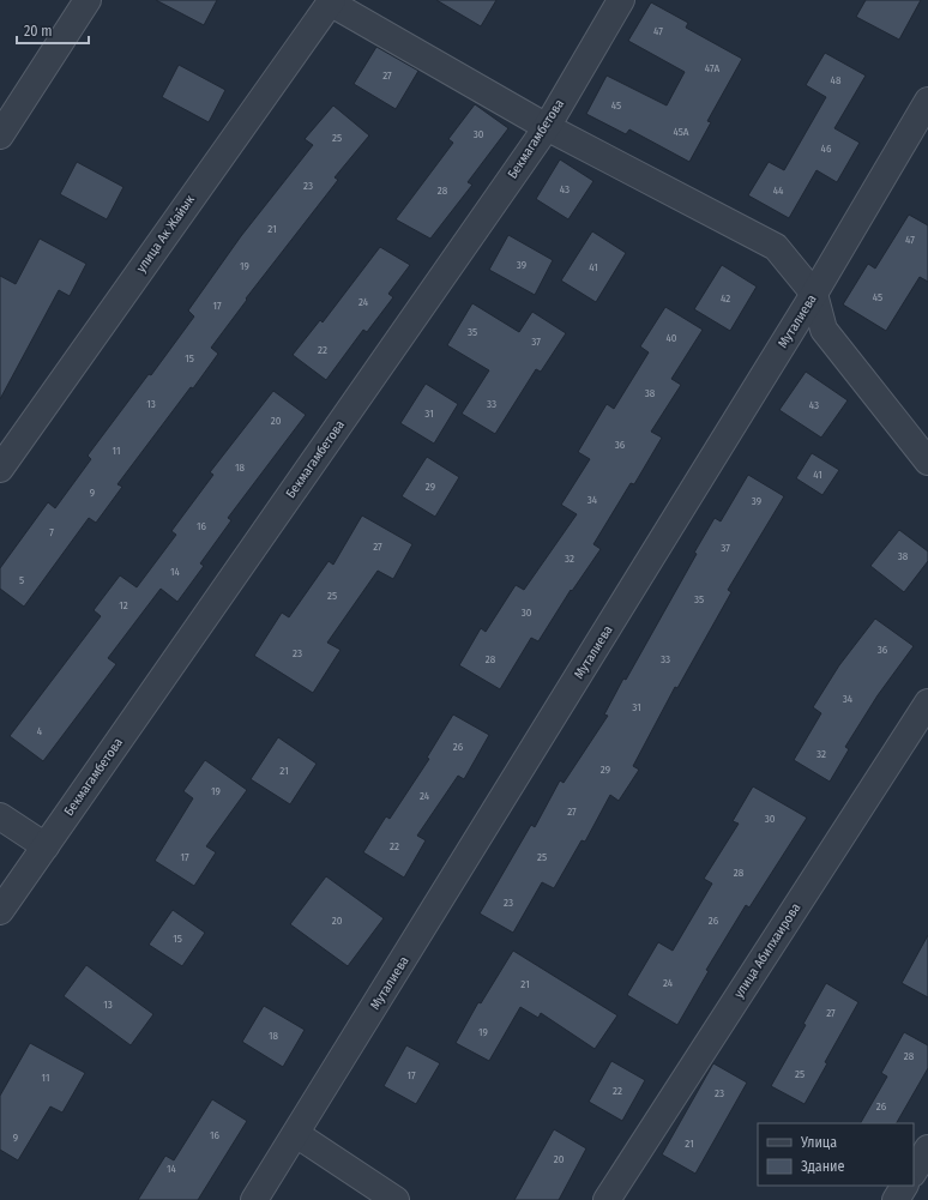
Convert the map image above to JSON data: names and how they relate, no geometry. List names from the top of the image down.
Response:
{
  "streets": {
    "street": [
      "Бекмагамбетова",
      "улица Ак Жайык",
      "Муталиева",
      "улица Абилхаирова"
    ]
  },
  "house_numbers": [
    "47",
    "47А",
    "27",
    "48",
    "45",
    "45А",
    "30",
    "25",
    "46",
    "23",
    "43",
    "28",
    "44",
    "21",
    "47",
    "39",
    "19",
    "41",
    "45",
    "42",
    "24",
    "17",
    "35",
    "40",
    "37",
    "22",
    "15",
    "38",
    "13",
    "33",
    "43",
    "31",
    "20",
    "36",
    "11",
    "18",
    "41",
    "29",
    "9",
    "34",
    "39",
    "16",
    "7",
    "27",
    "37",
    "38",
    "32",
    "14",
    "5",
    "25",
    "35",
    "12",
    "30",
    "36",
    "23",
    "28",
    "33",
    "34",
    "31",
    "4",
    "26",
    "32",
    "29",
    "21",
    "19",
    "24",
    "27",
    "30",
    "22",
    "17",
    "25",
    "28",
    "23",
    "20",
    "26",
    "15",
    "24",
    "21",
    "13",
    "27",
    "19",
    "18",
    "28",
    "25",
    "17",
    "11",
    "22",
    "23",
    "26",
    "16",
    "9",
    "21",
    "20",
    "14"
  ],
  "legend": ["Улица", "Здание"],
  "scale_bar": "20 m"
}
